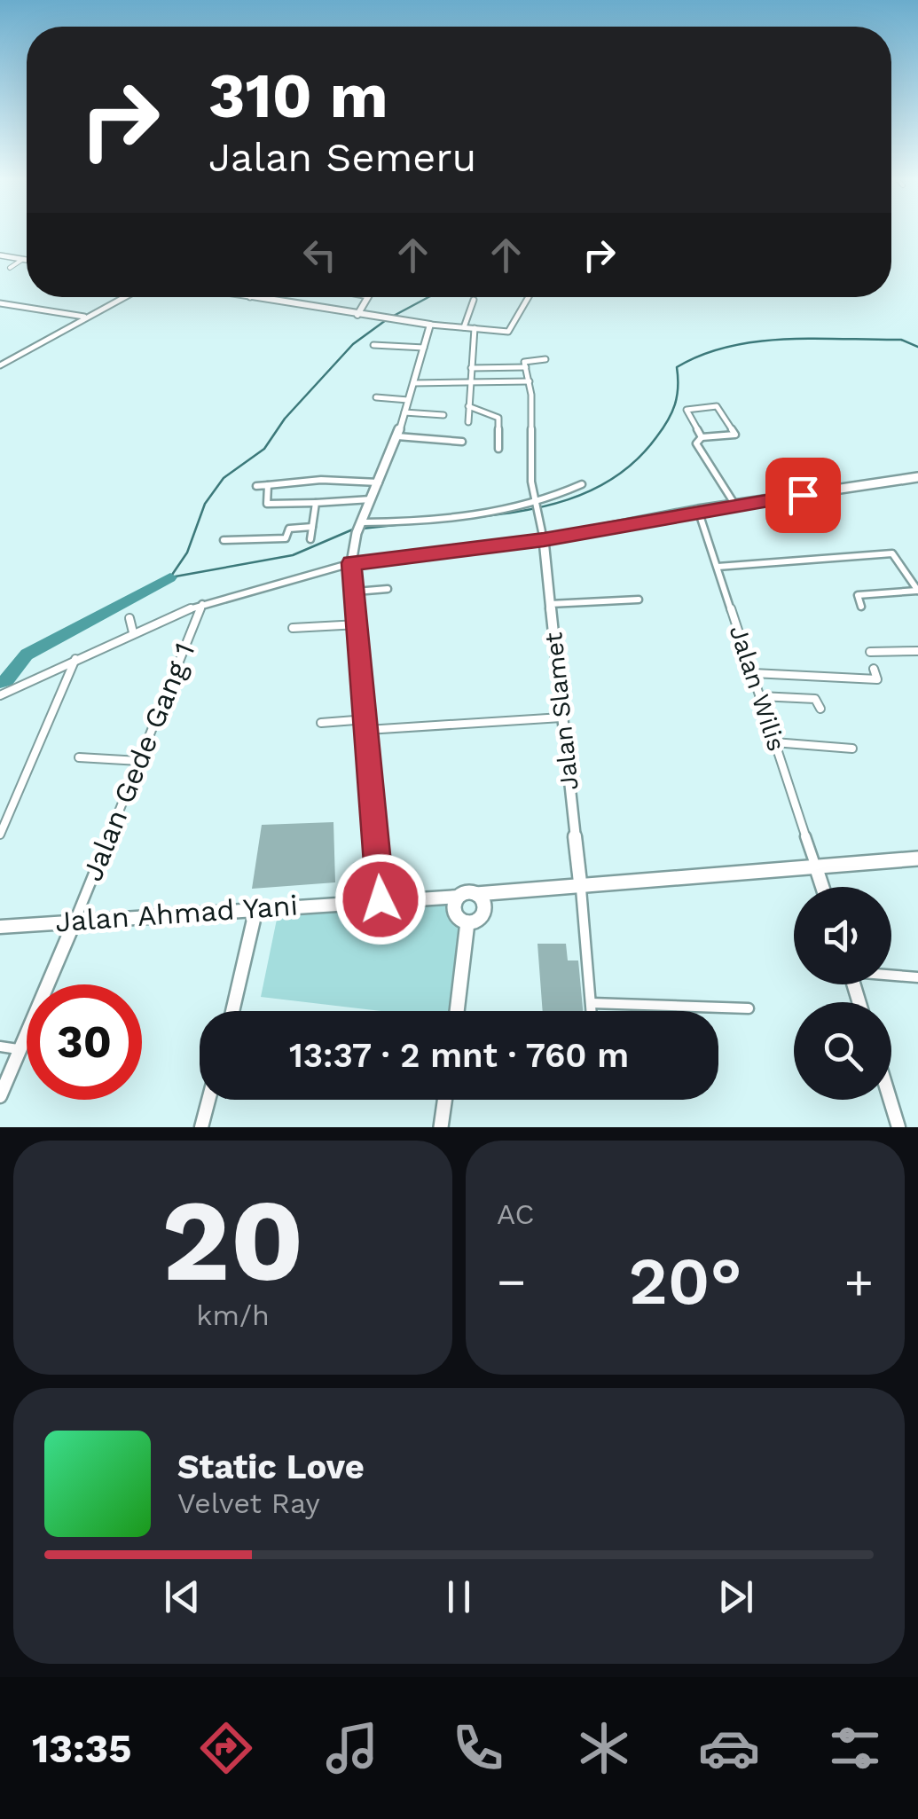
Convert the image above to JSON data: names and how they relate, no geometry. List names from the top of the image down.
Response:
{
  "streets": {
    "street": [
      "Jalan Wilis",
      "Jalan Slamet",
      "Jalan Gede Gang 1",
      "Jalan Ahmad Yani"
    ]
  },
  "crossings": [
    ["Jalan Gede Gang 1", "Jalan Ahmad Yani"]
  ],
  "page": {
    "turn": ["310 m", "Jalan Semeru"],
    "limit": "30",
    "trip": "13:37 · 2 mnt · 760 m",
    "tile": [
      ["20", "km/h"],
      "AC"
    ],
    "heat": ["−", "20°", "+"],
    "song": ["Static Love", "Velvet Ray"],
    "tabs": "13:35"
  }
}
